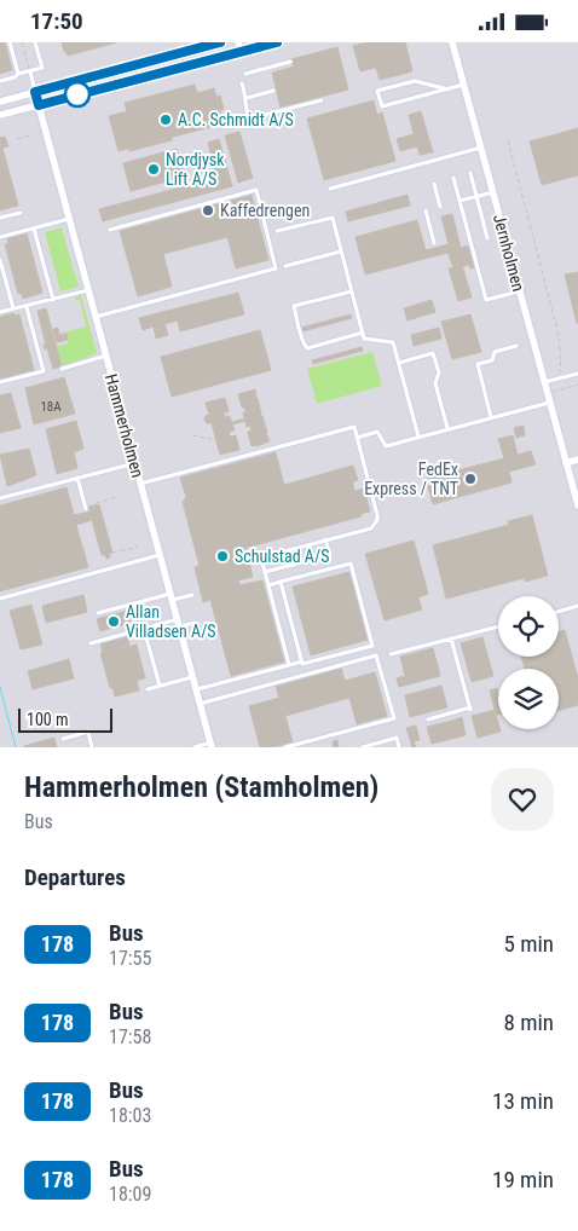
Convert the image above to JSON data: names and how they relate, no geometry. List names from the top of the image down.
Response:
{
  "streets": {
    "street": ["Jernholmen", "Hammerholmen"]
  },
  "places": [
    "A.C. Schmidt A/S",
    "Nordjysk Lift A/S",
    "Kaffedrengen",
    "FedEx Express / TNT",
    "Schulstad A/S",
    "Allan Villadsen A/S"
  ],
  "lines": ["bus line 178"],
  "house_numbers": ["18A"],
  "scale_bar": "100 m",
  "page": {
    "status": "17:50",
    "scale": "100 m",
    "heading": [
      ["Hammerholmen (Stamholmen)", "Bus"],
      "Departures"
    ],
    "list": [
      {
        "mark": "178",
        "name": "Bus",
        "note": "17:55",
        "value": "5 min"
      },
      {
        "mark": "178",
        "name": "Bus",
        "note": "17:58",
        "value": "8 min"
      },
      {
        "mark": "178",
        "name": "Bus",
        "note": "18:03",
        "value": "13 min"
      },
      {
        "mark": "178",
        "name": "Bus",
        "note": "18:09",
        "value": "19 min"
      }
    ]
  }
}
